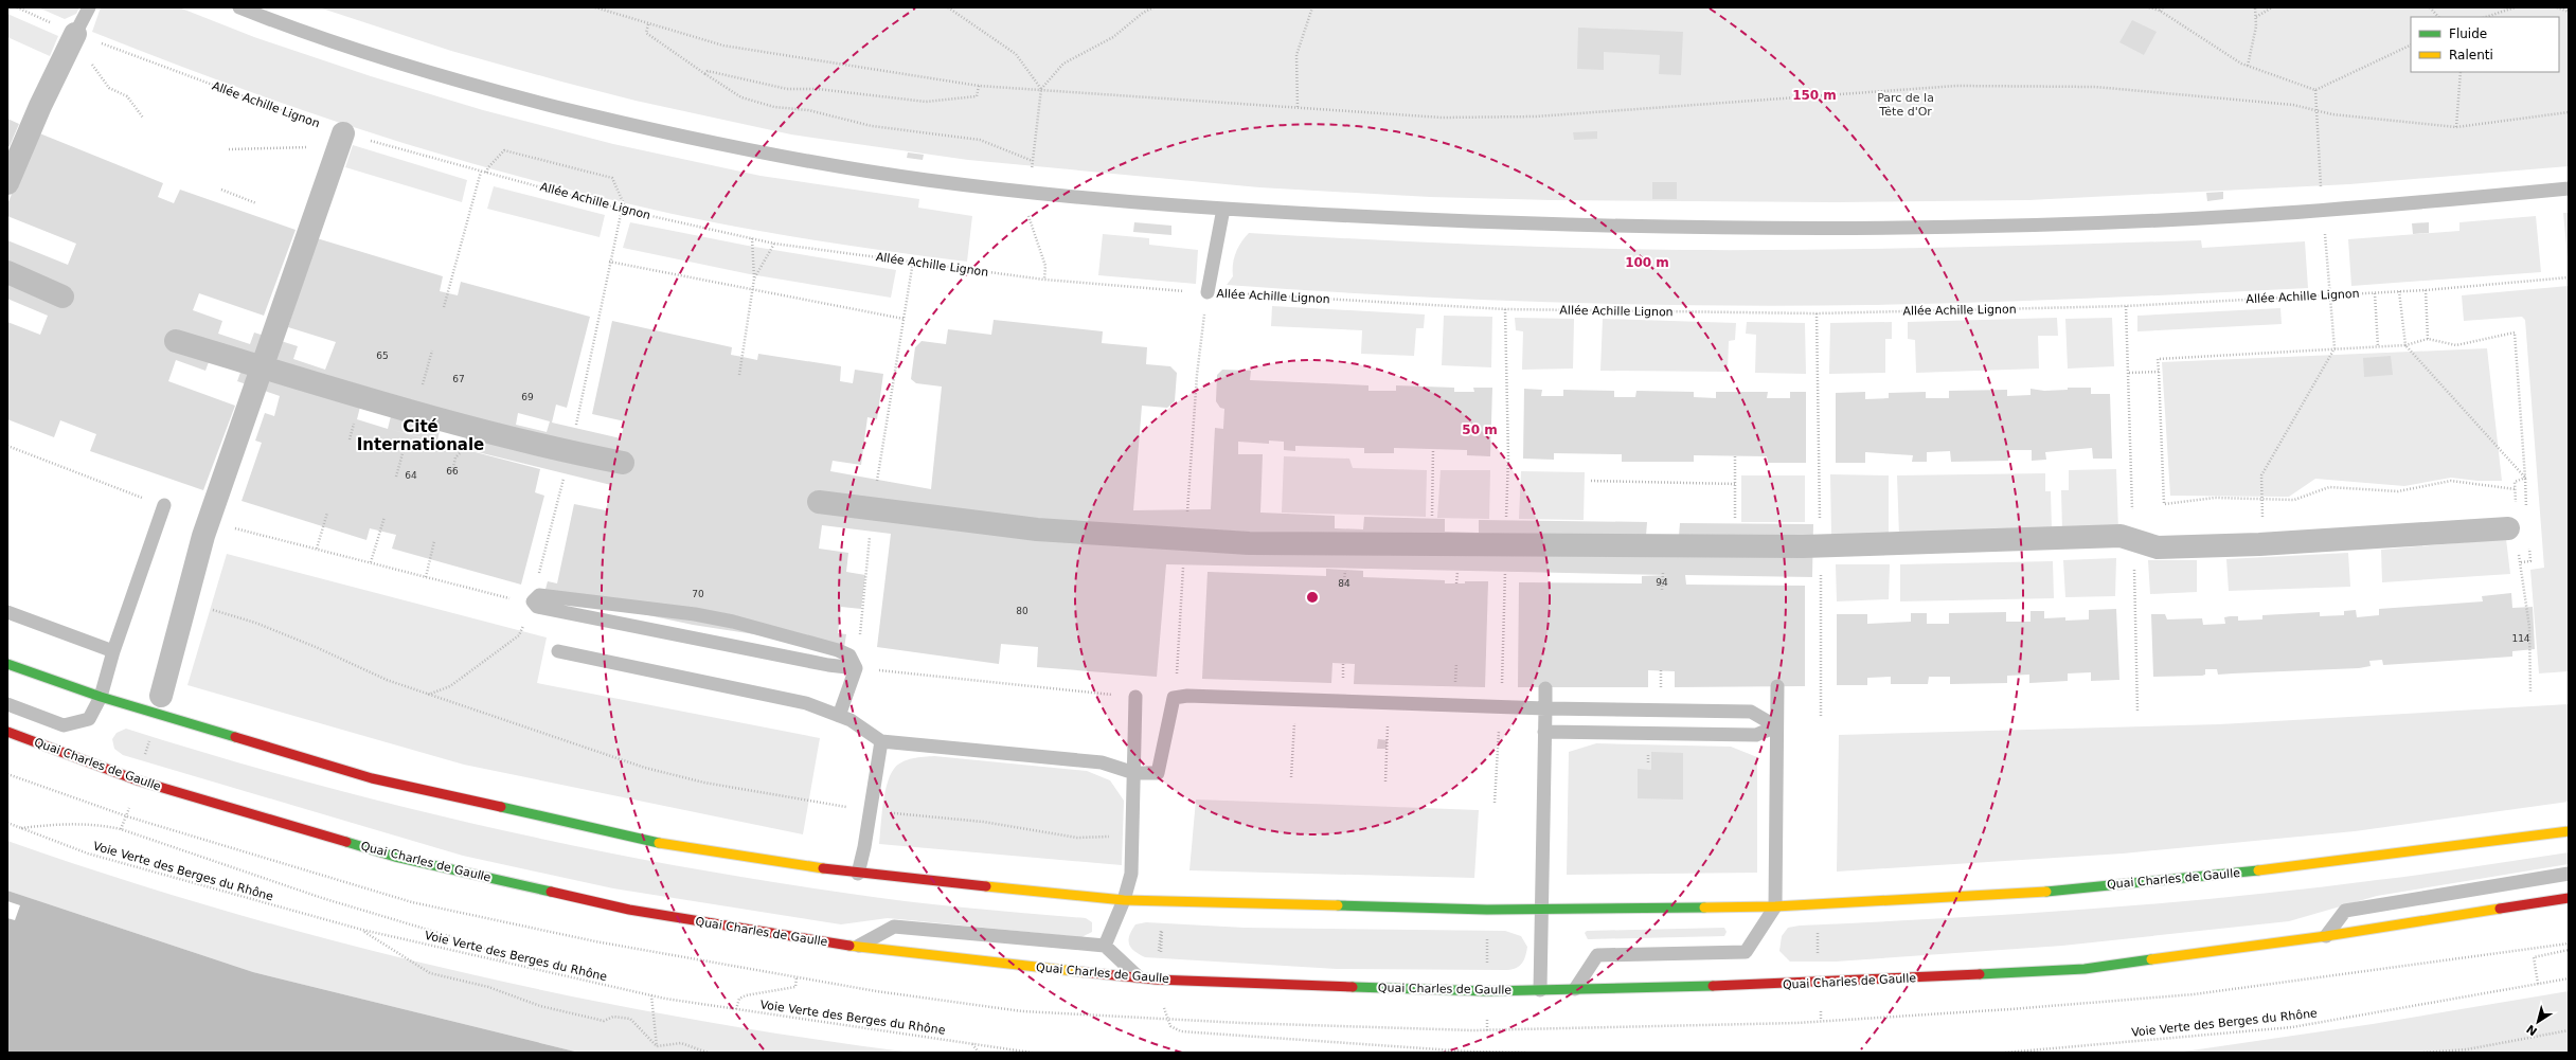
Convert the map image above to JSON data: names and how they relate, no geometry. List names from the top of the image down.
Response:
{
  "streets": {
    "main road": ["Quai Charles de Gaulle"],
    "path": ["Allée Achille Lignon", "Voie Verte des Berges du Rhône"]
  },
  "districts": ["Cité Internationale"],
  "parks": ["Parc de la Tête d'Or"],
  "house_numbers": [
    "65",
    "67",
    "69",
    "66",
    "64",
    "94",
    "84",
    "70",
    "80",
    "114"
  ],
  "legend": ["Fluide", "Ralenti"],
  "north": "bottom left",
  "rings": ["150 m", "100 m", "50 m"]
}
